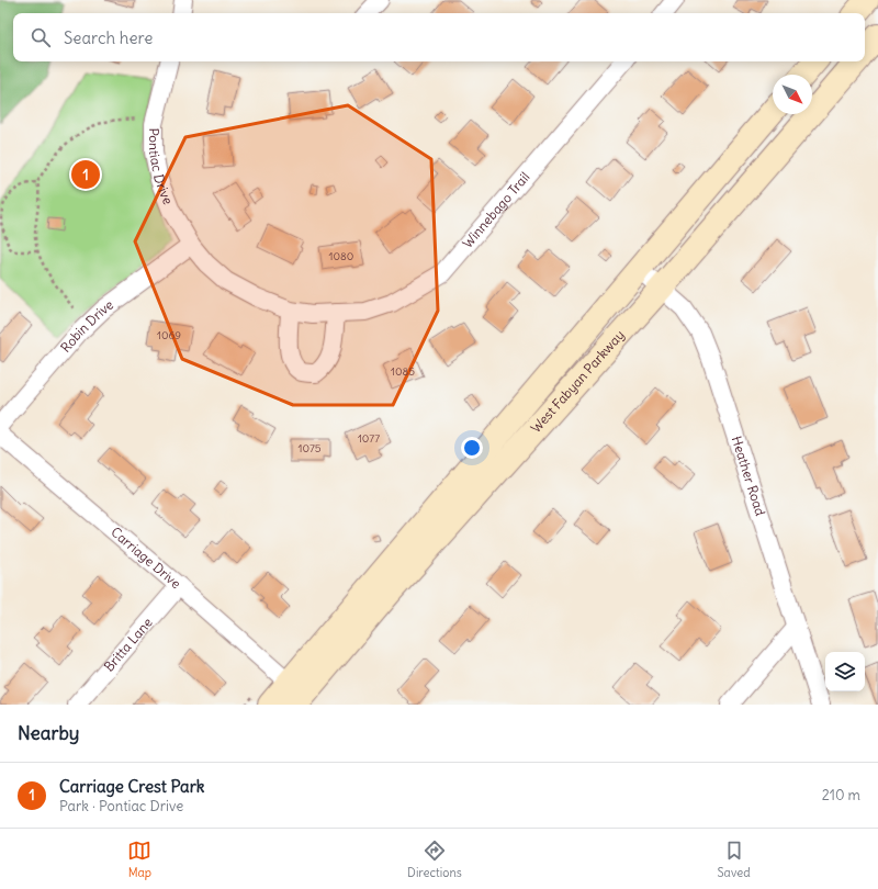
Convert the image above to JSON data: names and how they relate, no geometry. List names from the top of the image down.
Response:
{
  "streets": {
    "main road": ["West Fabyan Parkway"],
    "street": [
      "Pontiac Drive",
      "Winnebago Trail",
      "Robin Drive",
      "Heather Road",
      "Carriage Drive",
      "Britta Lane"
    ]
  },
  "crossings": [
    ["Pontiac Drive", "Winnebago Trail"],
    ["Pontiac Drive", "Robin Drive"],
    ["Winnebago Trail", "Robin Drive"],
    ["West Fabyan Parkway", "Heather Road"],
    ["West Fabyan Parkway", "Carriage Drive"],
    ["Carriage Drive", "Britta Lane"]
  ],
  "house_numbers": [
    "1080",
    "1069",
    "1085",
    "1077",
    "1075"
  ],
  "north": "bottom right",
  "page": {
    "search": "Search here",
    "pins": "1",
    "heading": "Nearby",
    "list": [
      {
        "mark": "1",
        "name": "Carriage Crest Park",
        "note": "Park · Pontiac Drive",
        "value": "210 m"
      }
    ],
    "nav": ["Map", "Directions", "Saved"]
  }
}
